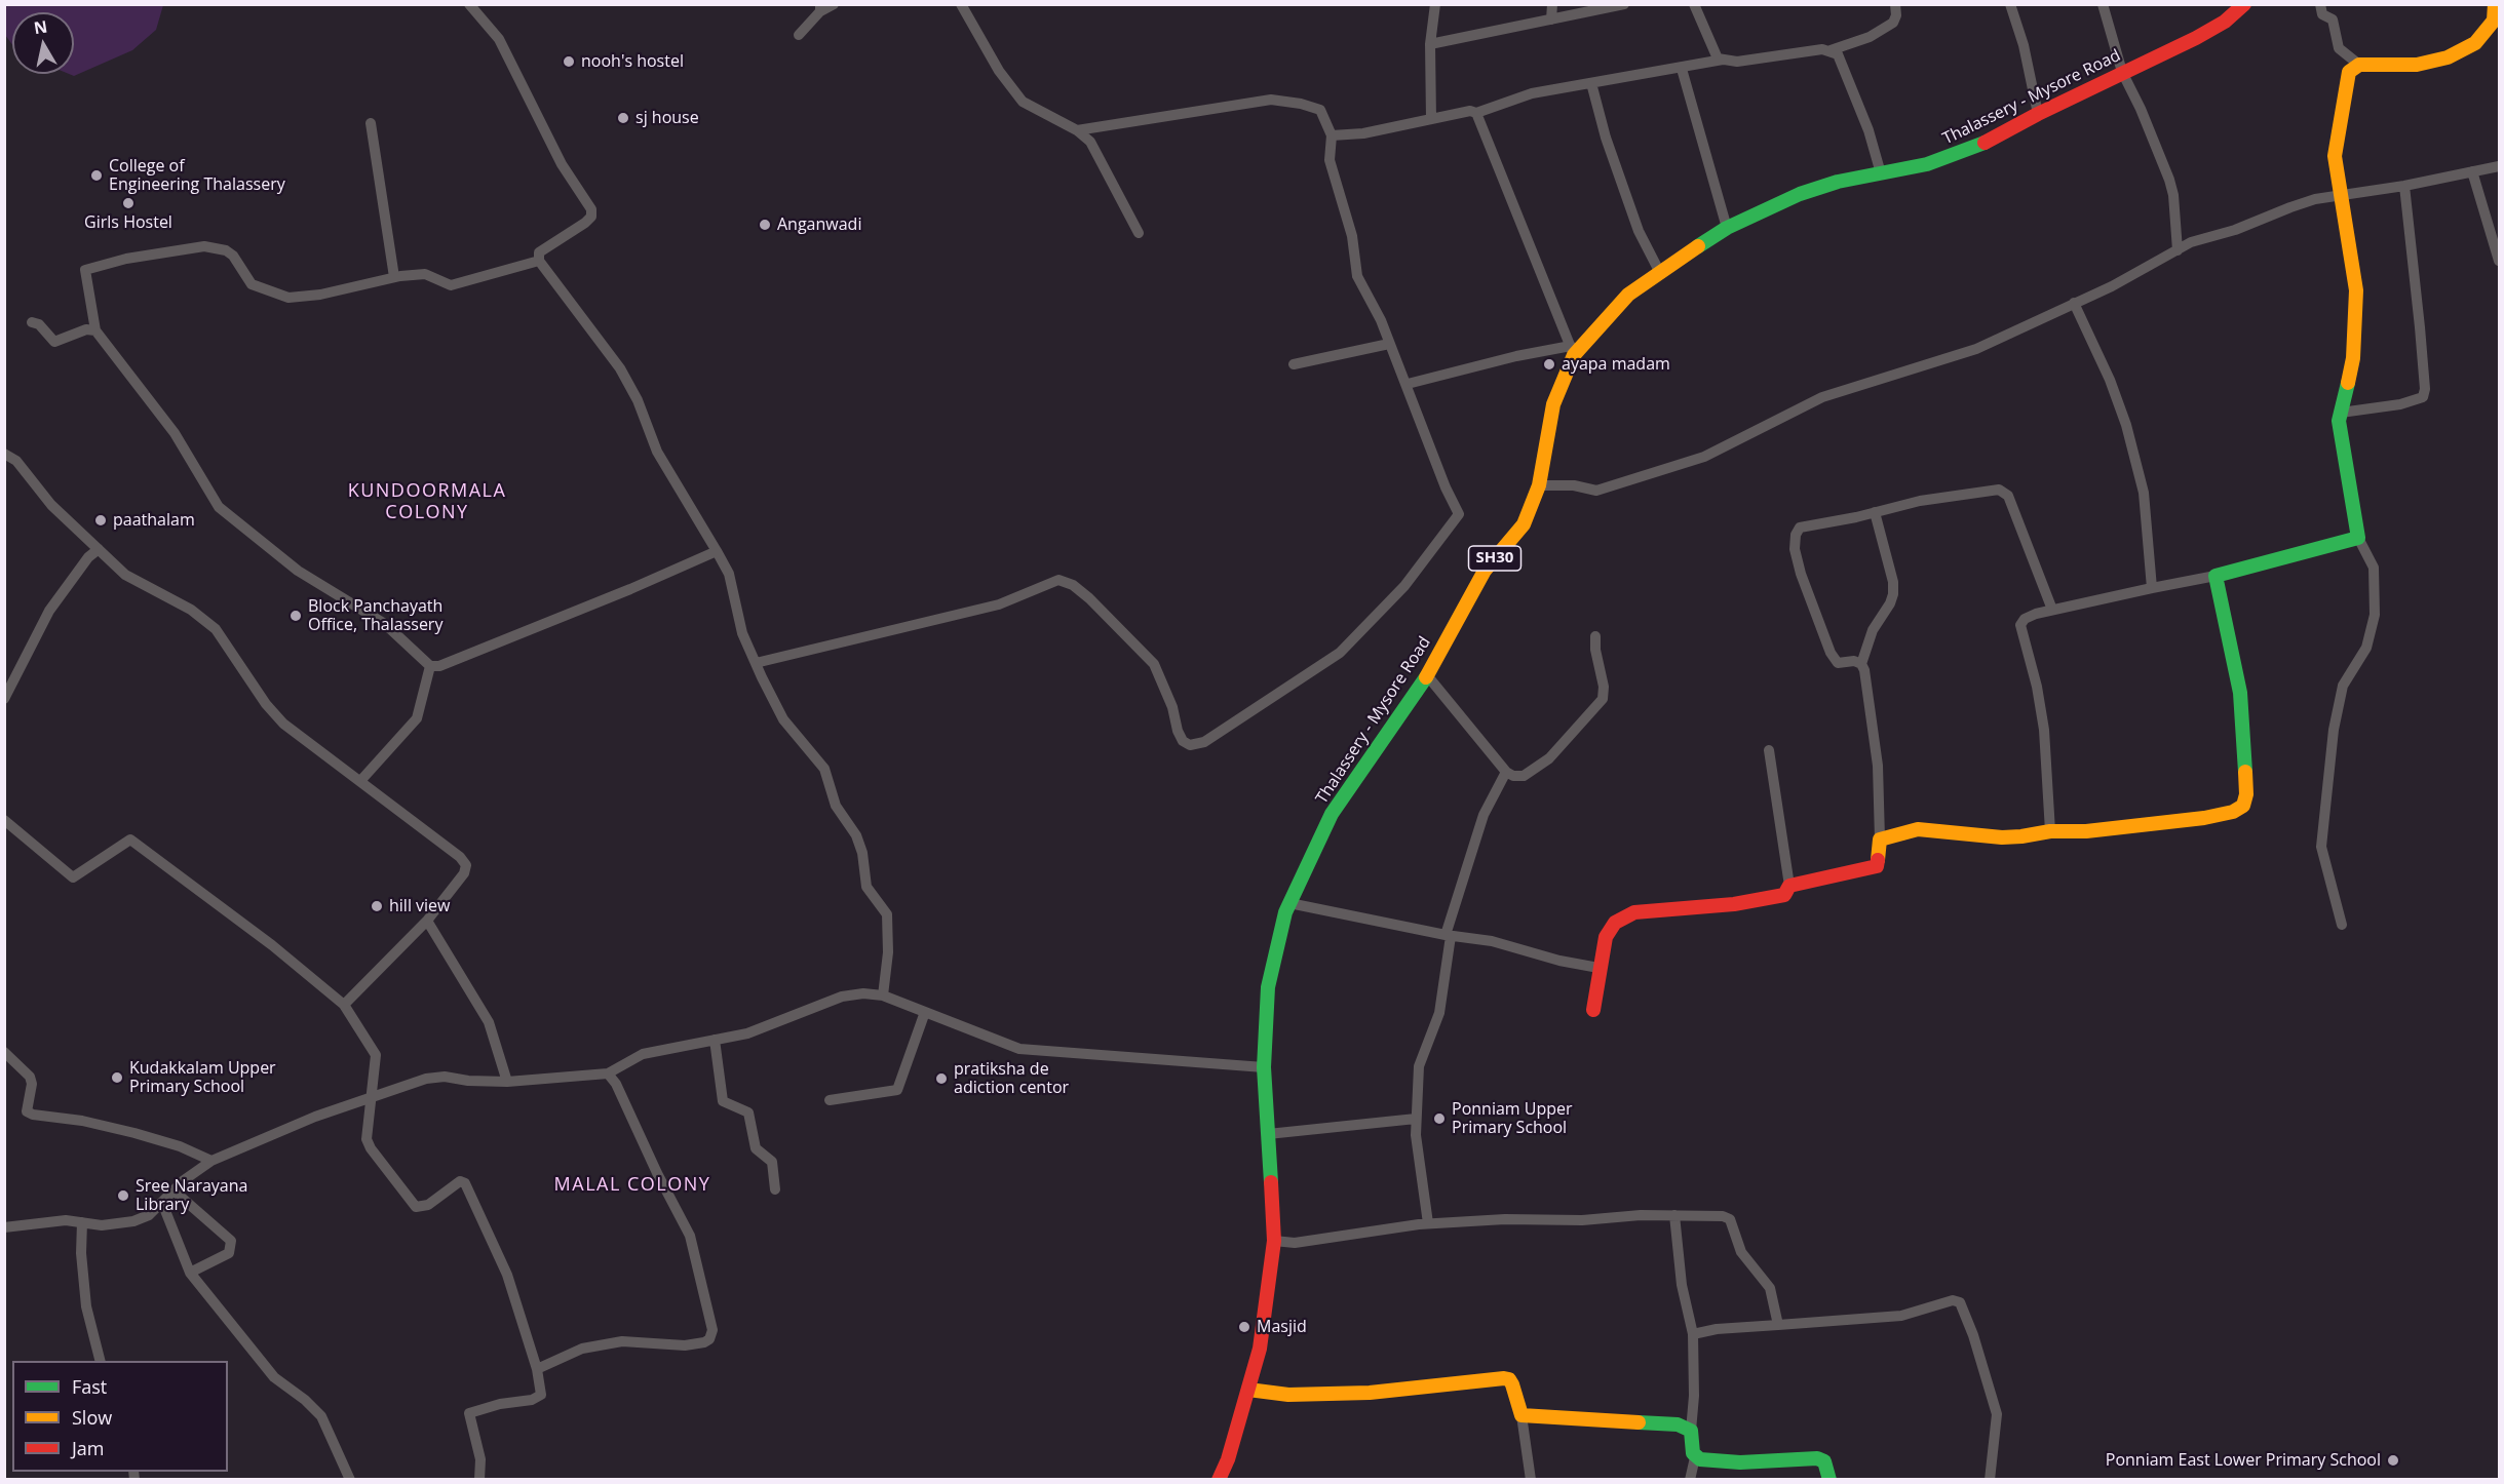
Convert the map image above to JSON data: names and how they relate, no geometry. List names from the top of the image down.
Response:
{
  "streets": {
    "street": ["Thalassery - Mysore Road", "SH30"]
  },
  "districts": ["KUNDOORMALA COLONY", "MALAL COLONY"],
  "places": [
    "nooh's hostel",
    "sj house",
    "College of Engineering Thalassery",
    "Girls Hostel",
    "Anganwadi",
    "ayapa madam",
    "paathalam",
    "Block Panchayath Office, Thalassery",
    "hill view",
    "Kudakkalam Upper Primary School",
    "pratiksha de adiction centor",
    "Ponniam Upper Primary School",
    "Sree Narayana Library",
    "Masjid",
    "Ponniam East Lower Primary School"
  ],
  "legend": ["Fast", "Slow", "Jam"],
  "north": "top"
}
